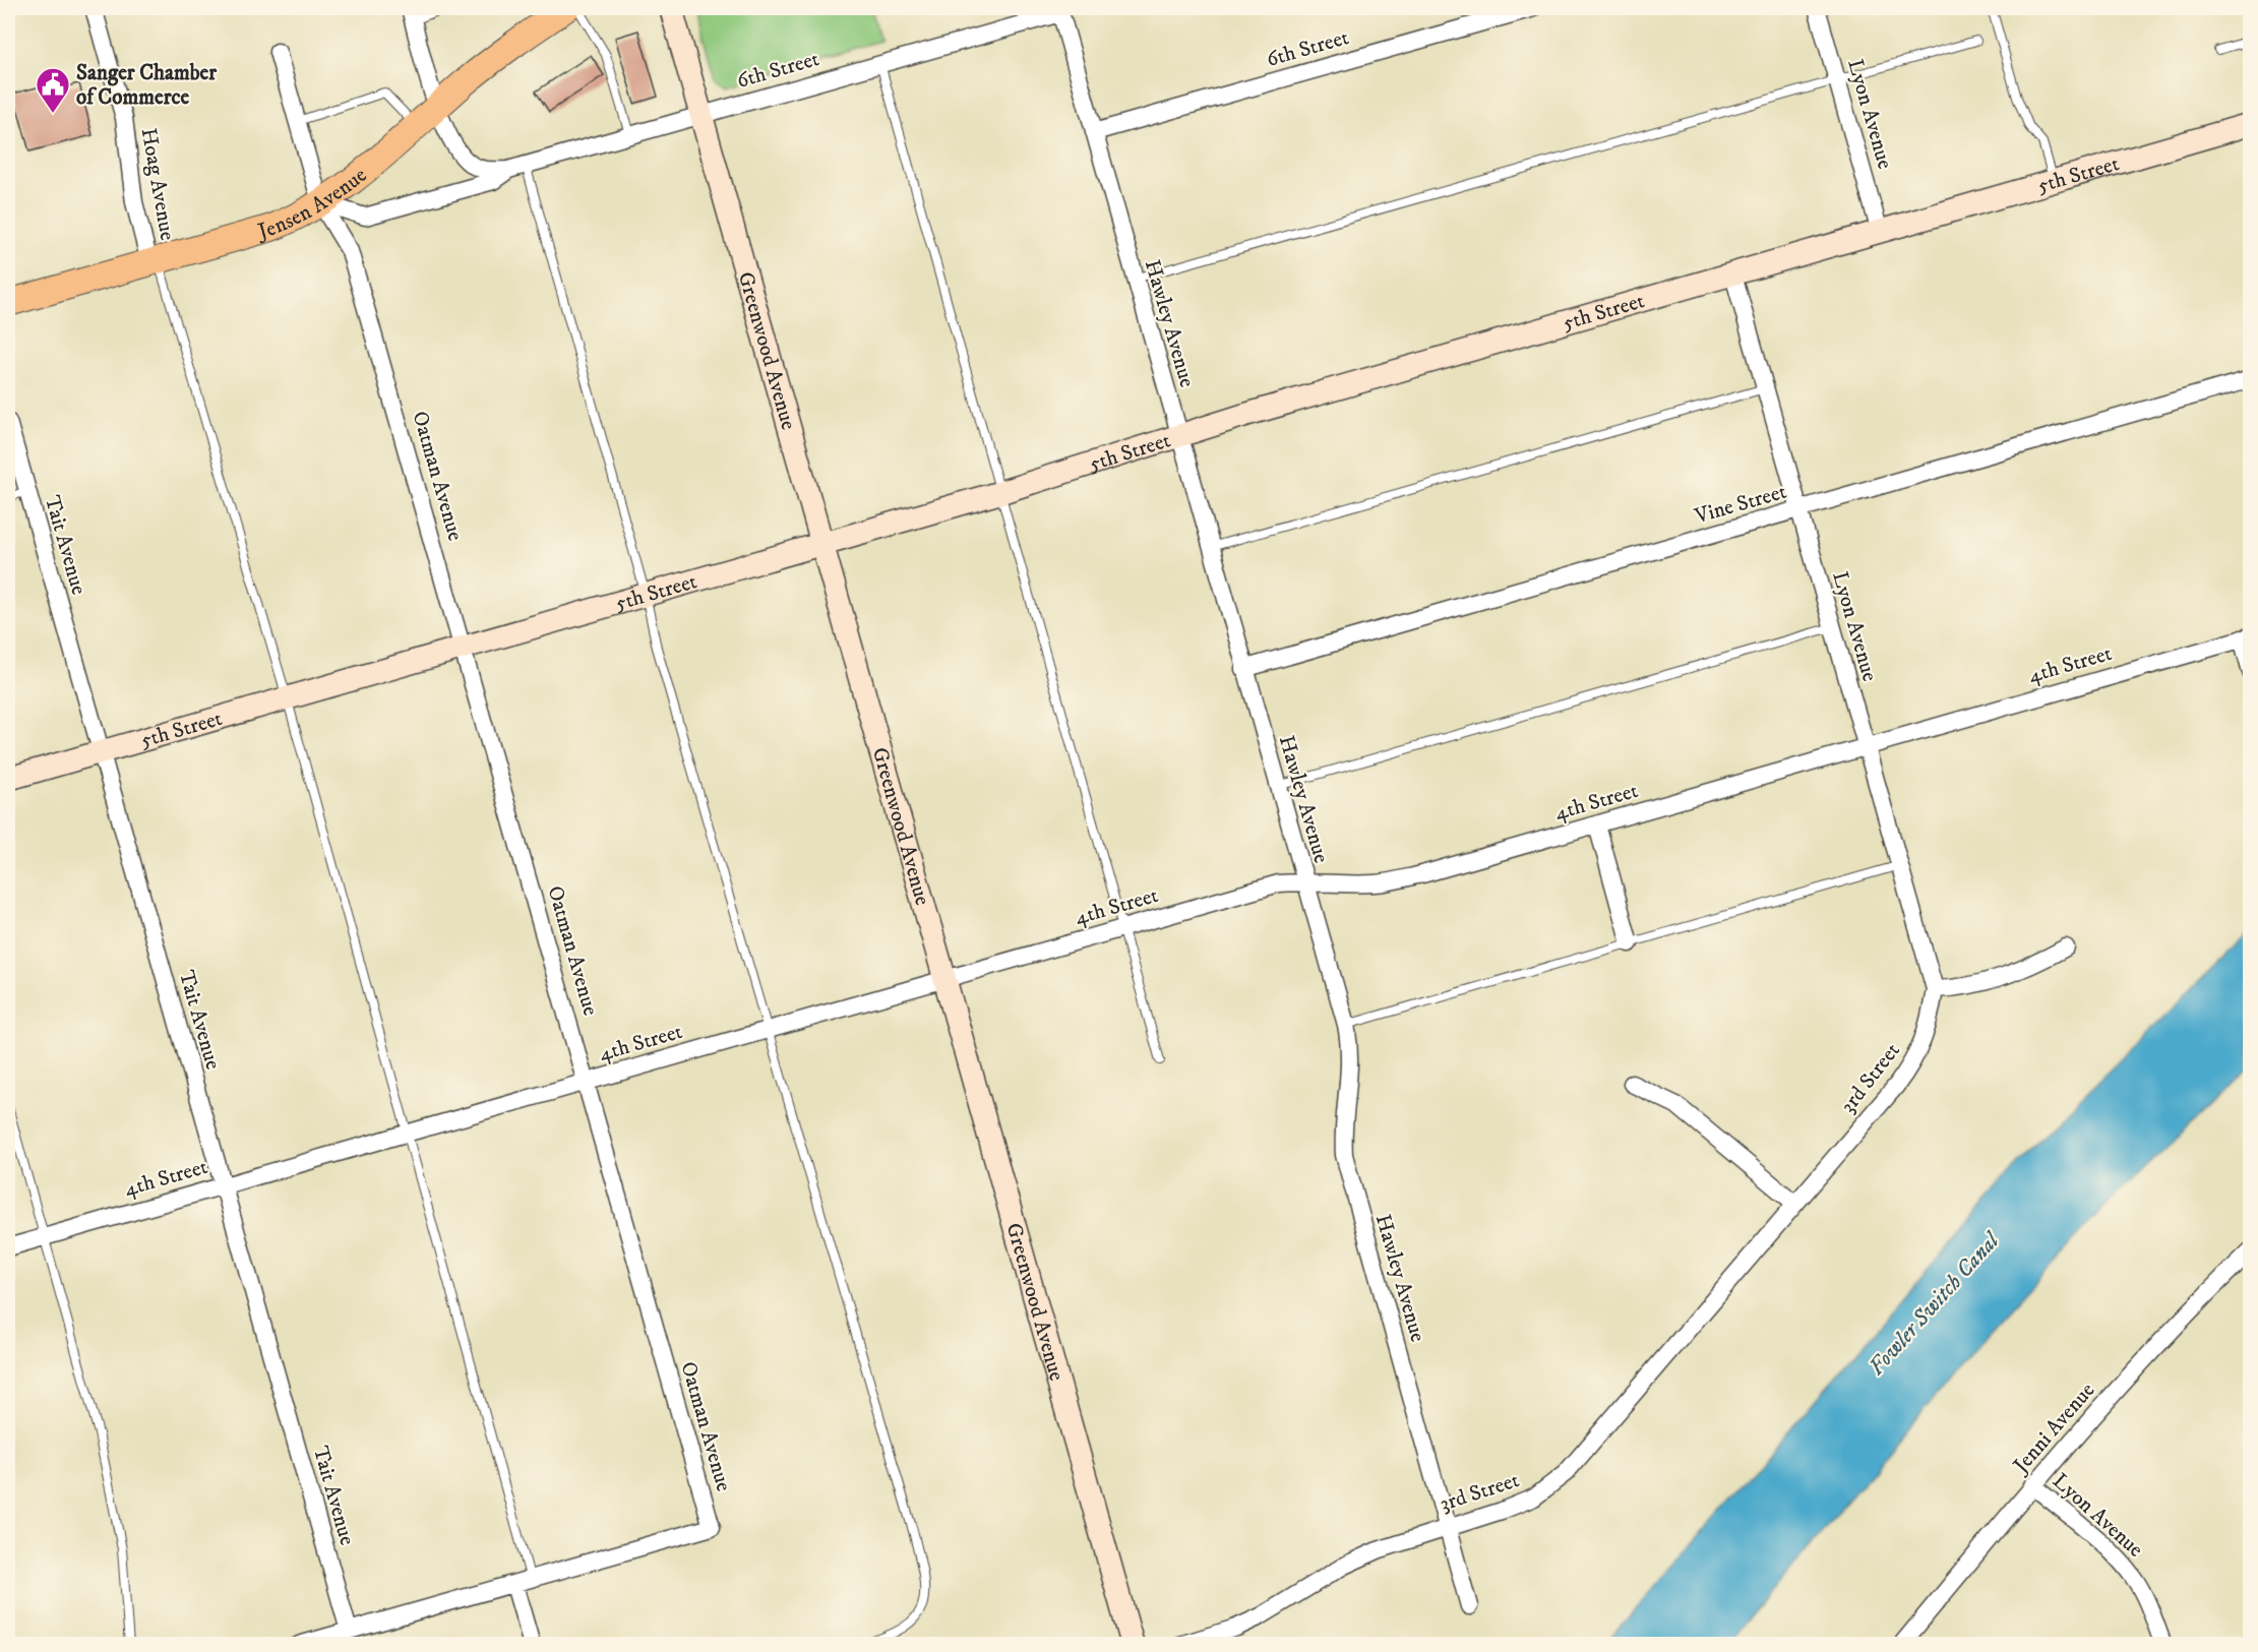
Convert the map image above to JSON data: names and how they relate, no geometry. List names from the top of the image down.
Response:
{
  "streets": {
    "main road": ["Jensen Avenue"],
    "street": [
      "6th Street",
      "Lyon Avenue",
      "5th Street",
      "Hoag Avenue",
      "Hawley Avenue",
      "Greenwood Avenue",
      "Oatman Avenue",
      "Vine Street",
      "Tait Avenue",
      "4th Street",
      "3rd Street",
      "Jenni Avenue"
    ]
  },
  "crossings": [
    ["6th Street", "Jensen Avenue"],
    ["6th Street", "Hawley Avenue"],
    ["6th Street", "Greenwood Avenue"],
    ["6th Street", "Oatman Avenue"],
    ["Lyon Avenue", "5th Street"],
    ["Lyon Avenue", "Vine Street"],
    ["Lyon Avenue", "4th Street"],
    ["Lyon Avenue", "3rd Street"],
    ["Lyon Avenue", "Jenni Avenue"],
    ["5th Street", "Hawley Avenue"],
    ["5th Street", "Greenwood Avenue"],
    ["5th Street", "Oatman Avenue"],
    ["5th Street", "Tait Avenue"],
    ["Hoag Avenue", "Jensen Avenue"],
    ["Jensen Avenue", "Oatman Avenue"],
    ["Hawley Avenue", "Vine Street"],
    ["Hawley Avenue", "4th Street"],
    ["Hawley Avenue", "3rd Street"],
    ["Greenwood Avenue", "4th Street"],
    ["Oatman Avenue", "Tait Avenue"],
    ["Oatman Avenue", "4th Street"],
    ["Tait Avenue", "4th Street"]
  ],
  "water": ["Fowler Switch Canal"],
  "places": {
    "public building": ["Sanger Chamber of Commerce"]
  }
}
